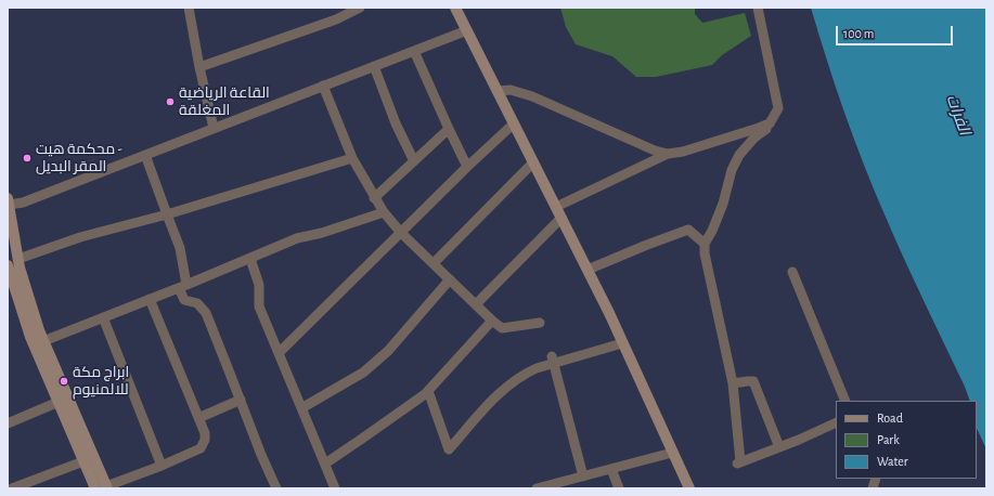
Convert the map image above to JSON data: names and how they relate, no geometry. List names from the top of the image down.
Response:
{
  "water": ["الفرات"],
  "places": ["القاعة الرياضية المغلقة", "محكمة هيت - المقر البديل", "ابراج مكة للالمنيوم"],
  "legend": ["Road", "Park", "Water"],
  "scale_bar": "100 m"
}
